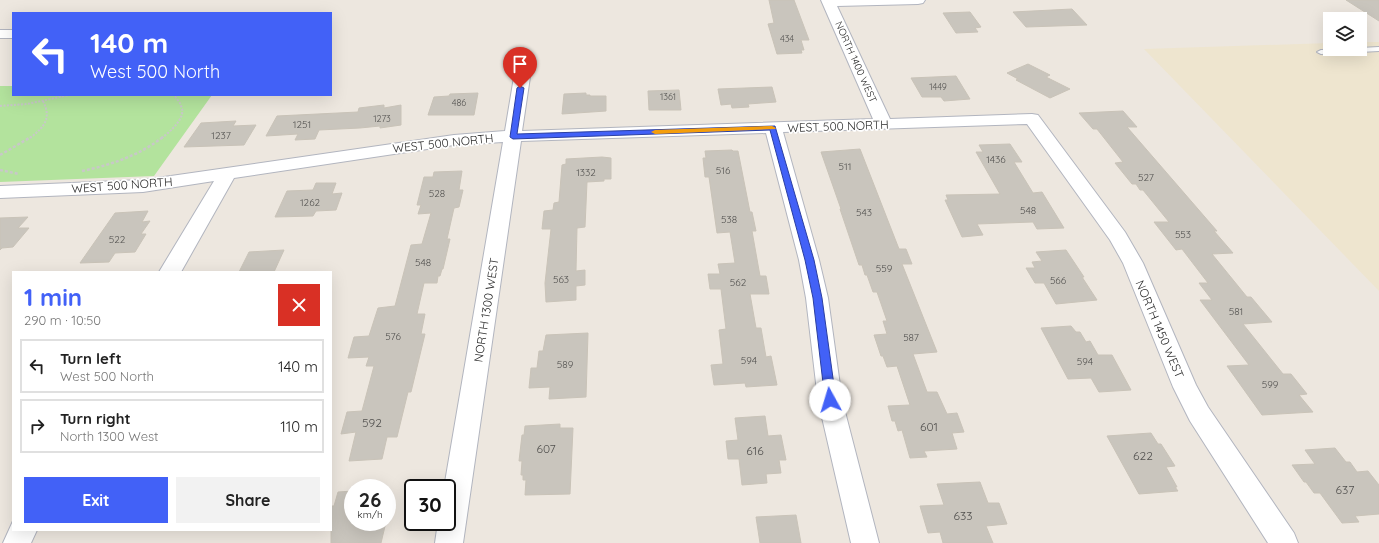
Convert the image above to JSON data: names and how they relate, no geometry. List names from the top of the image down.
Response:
{
  "streets": {
    "street": [
      "NORTH 1400 WEST",
      "WEST 500 NORTH",
      "NORTH 1300 WEST",
      "NORTH 1450 WEST"
    ]
  },
  "crossings": [
    ["NORTH 1400 WEST", "WEST 500 NORTH"],
    ["WEST 500 NORTH", "NORTH 1300 WEST"],
    ["WEST 500 NORTH", "NORTH 1450 WEST"]
  ],
  "house_numbers": [
    "434",
    "1449",
    "1361",
    "486",
    "1273",
    "1251",
    "1237",
    "1436",
    "511",
    "516",
    "1332",
    "527",
    "528",
    "1262",
    "548",
    "543",
    "538",
    "553",
    "522",
    "548",
    "559",
    "563",
    "566",
    "562",
    "581",
    "576",
    "587",
    "594",
    "594",
    "589",
    "599",
    "592",
    "601",
    "607",
    "616",
    "622",
    "637",
    "633"
  ],
  "page": {
    "turn": ["140 m", "West 500 North"],
    "heading": ["1 min", "290 m · 10:50"],
    "list": [
      {
        "name": "Turn left",
        "note": "West 500 North",
        "value": "140 m"
      },
      {
        "name": "Turn right",
        "note": "North 1300 West",
        "value": "110 m"
      }
    ],
    "buttons": ["Exit", "Share"],
    "speed": "26 km/h",
    "limit": "30"
  }
}
